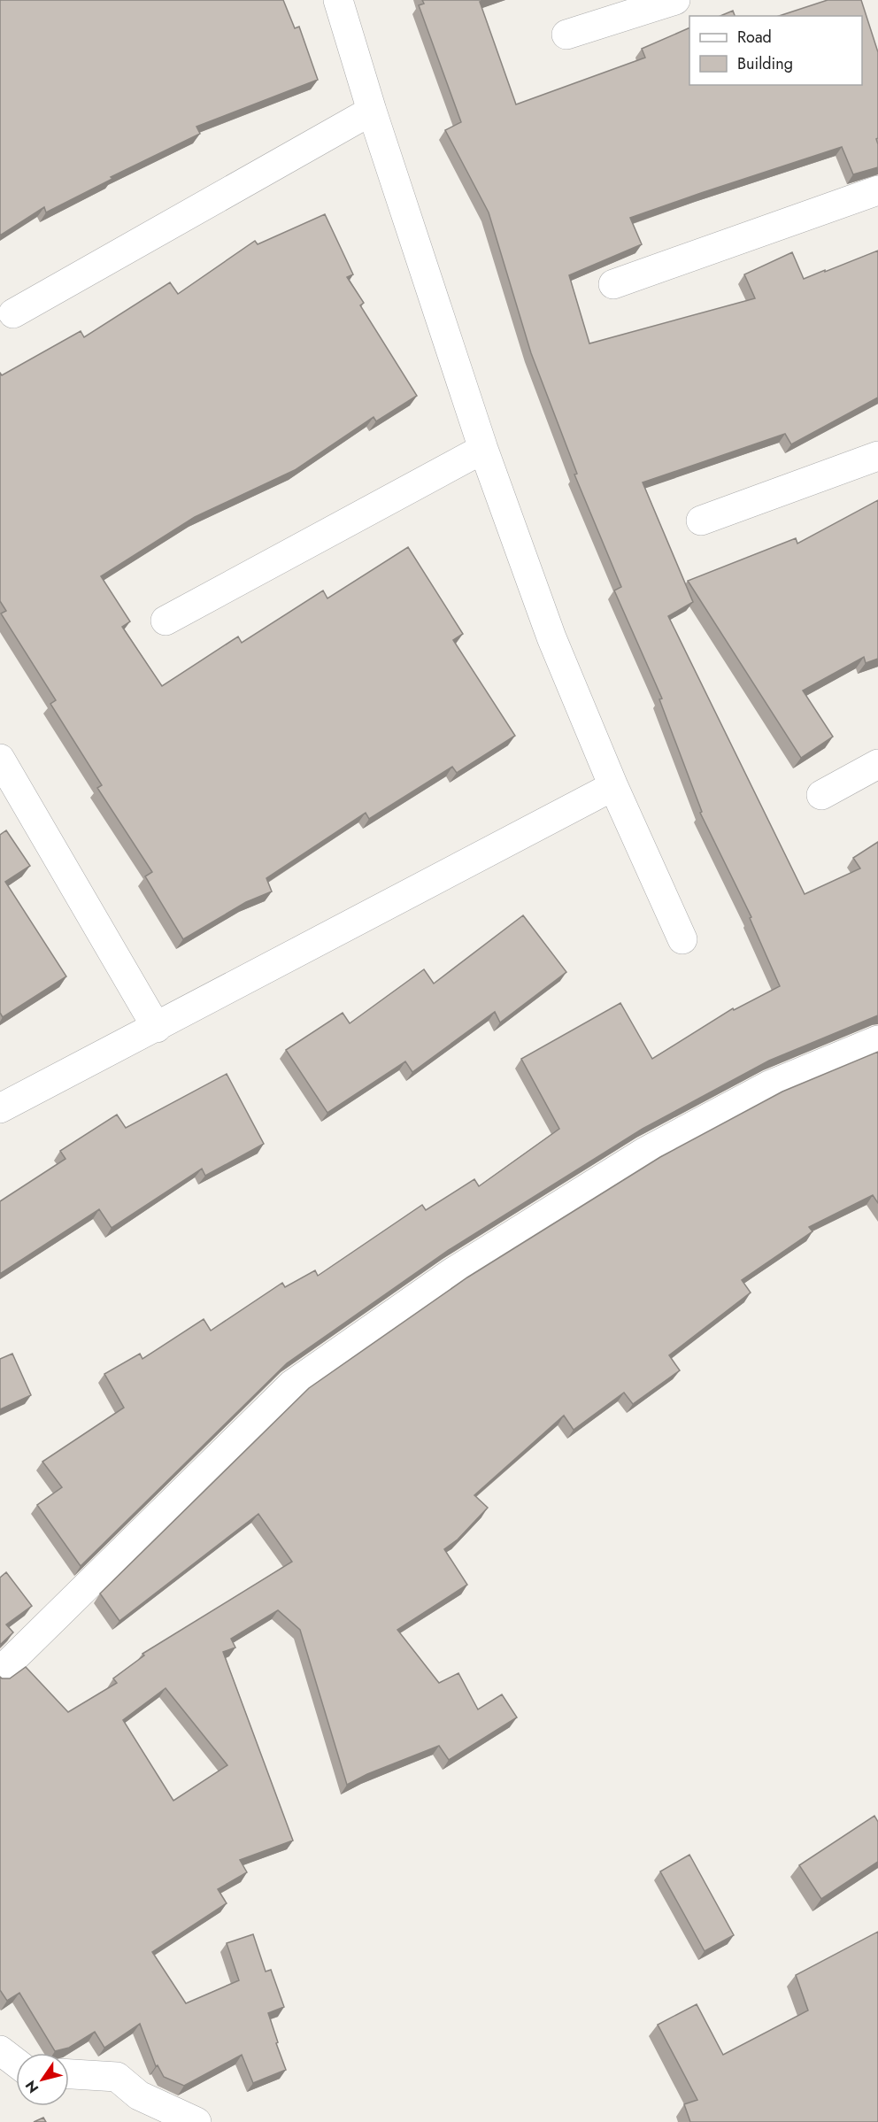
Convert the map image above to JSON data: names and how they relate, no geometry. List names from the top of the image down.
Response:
{
  "legend": ["Road", "Building"],
  "north": "bottom left"
}
